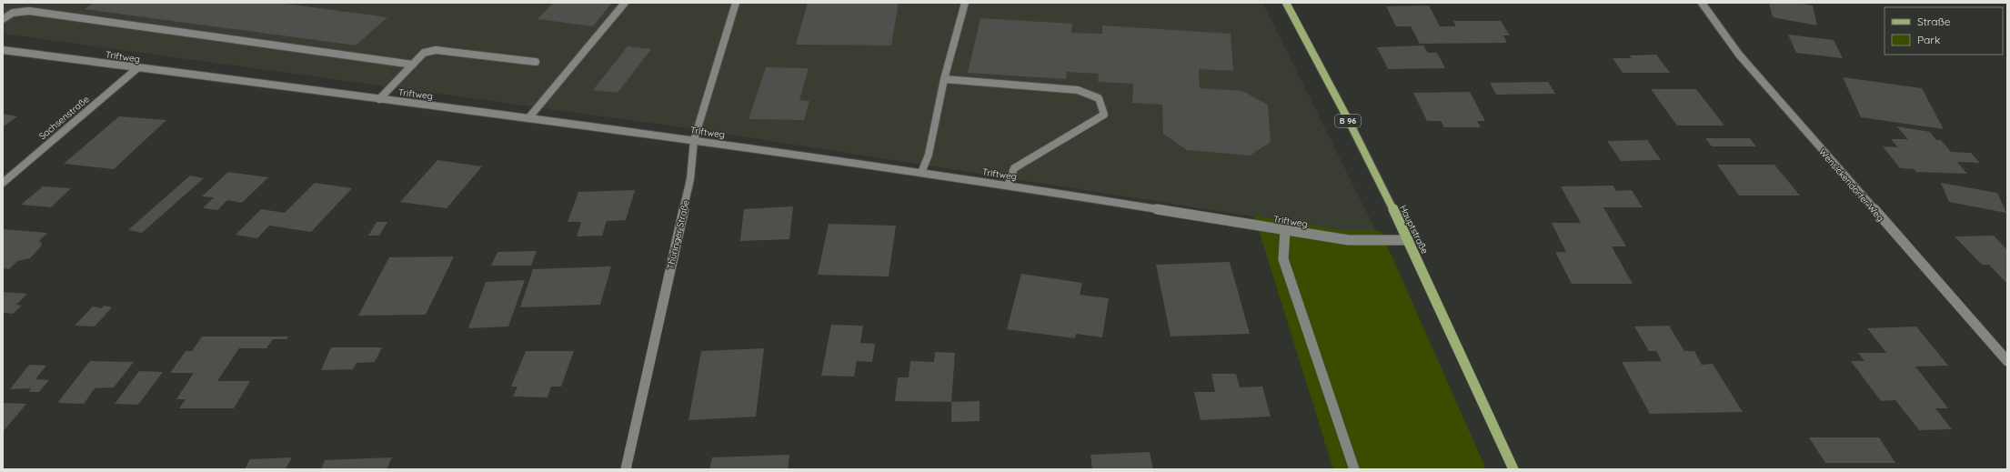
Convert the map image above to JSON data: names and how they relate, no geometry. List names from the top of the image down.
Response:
{
  "streets": {
    "main road": ["B 96", "Hauptstraße"],
    "street": [
      "Triftweg",
      "Sachsenstraße",
      "Wensickendorfer Weg",
      "Thüringer Straße"
    ]
  },
  "crossings": [
    ["Triftweg", "Sachsenstraße"],
    ["Triftweg", "Hauptstraße"],
    ["Triftweg", "Thüringer Straße"]
  ],
  "legend": ["Straße", "Park"]
}
